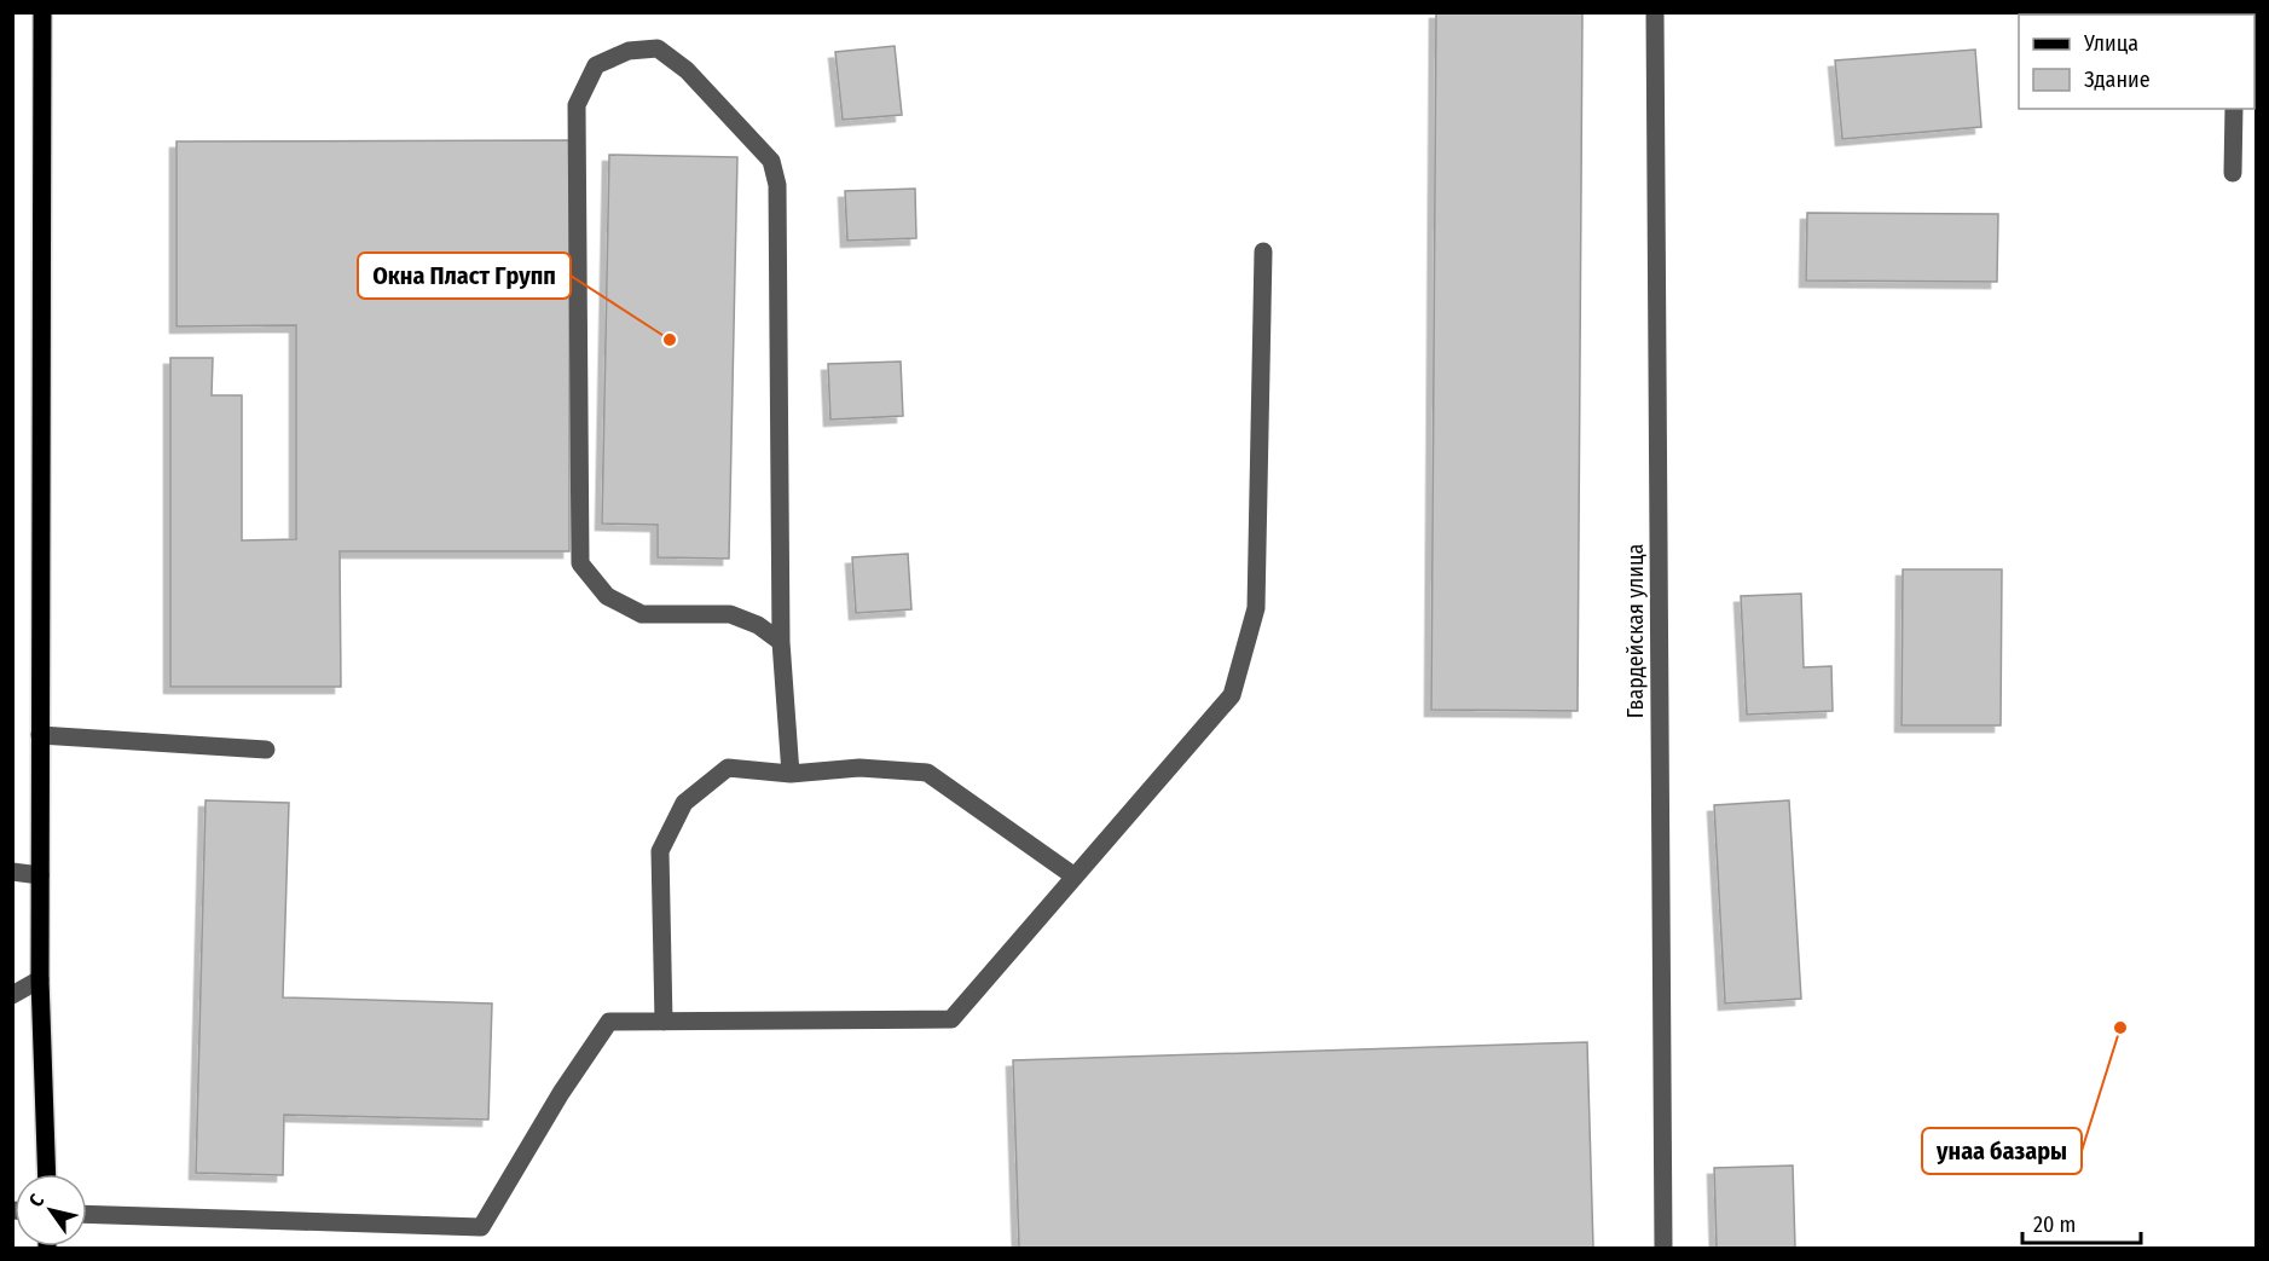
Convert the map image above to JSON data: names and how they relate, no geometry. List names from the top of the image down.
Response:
{
  "streets": {
    "street": ["Гвардейская улица"]
  },
  "places": ["Окна Пласт Групп", "унаа базары"],
  "legend": ["Улица", "Здание"],
  "scale_bar": "20 m",
  "north": "top left"
}
